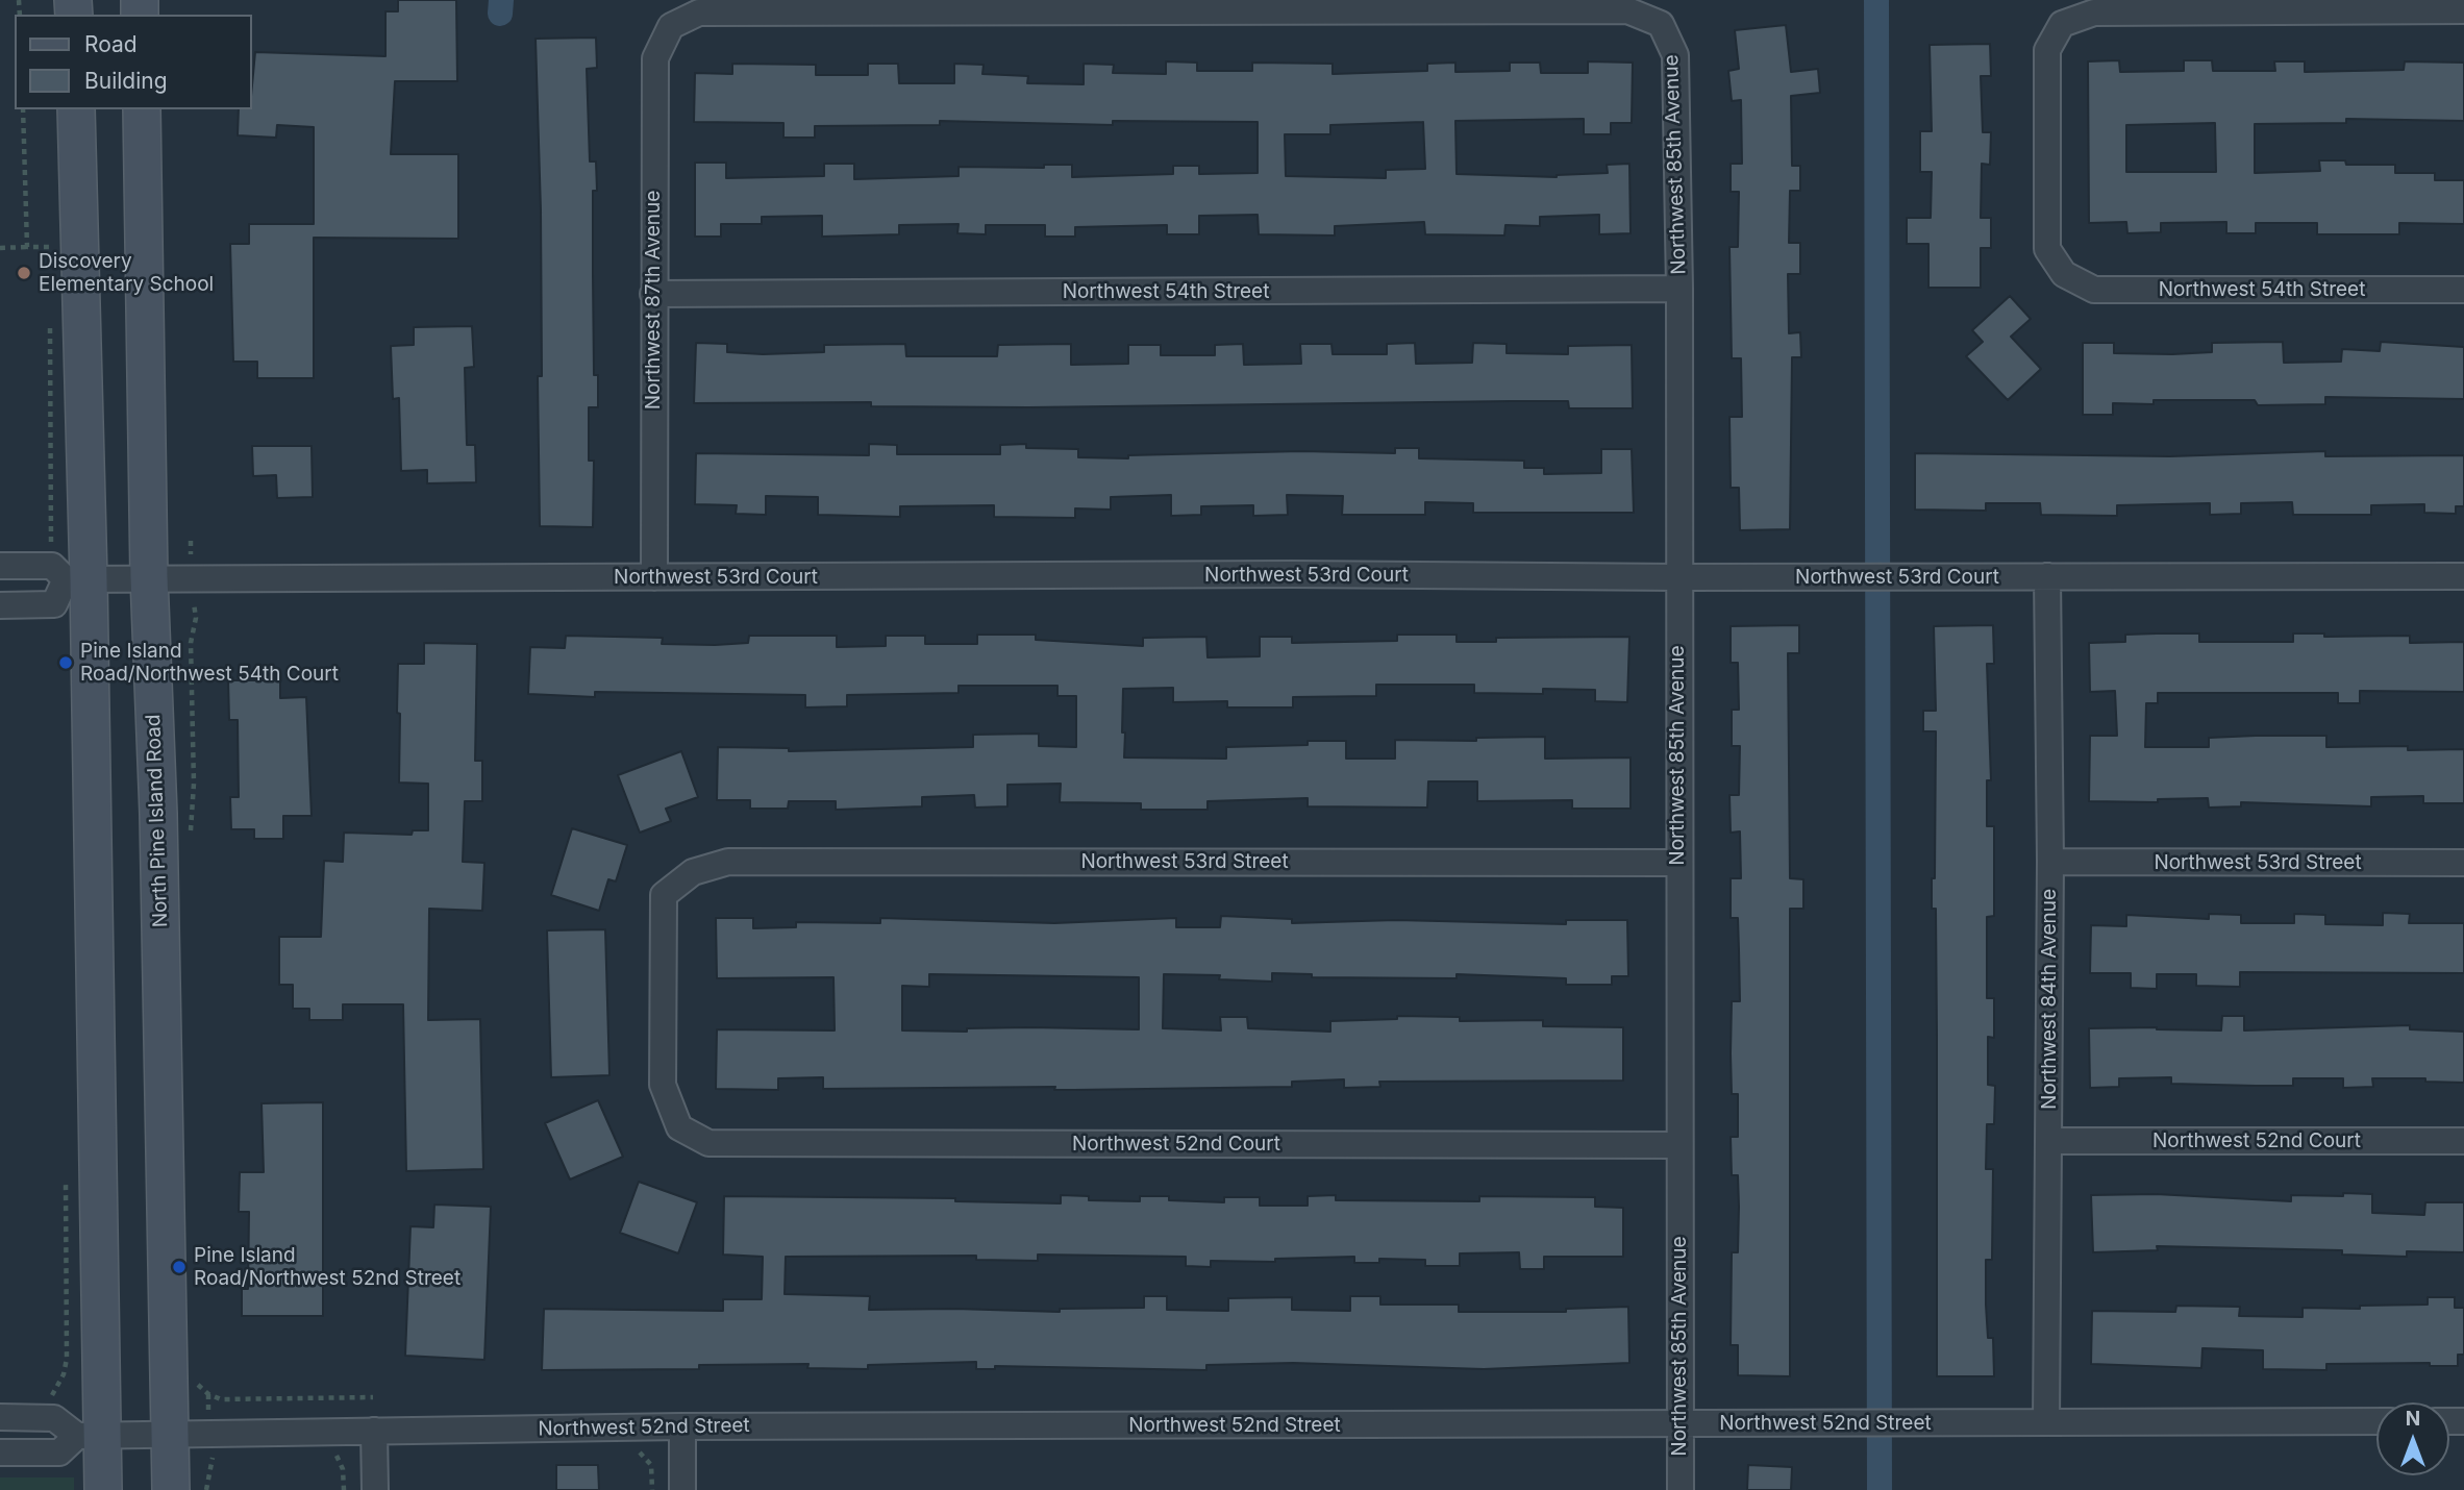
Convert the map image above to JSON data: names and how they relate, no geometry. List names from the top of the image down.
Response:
{
  "streets": {
    "main road": ["North Pine Island Road"],
    "street": [
      "Northwest 85th Avenue",
      "Northwest 54th Street",
      "Northwest 87th Avenue",
      "Northwest 53rd Court",
      "Northwest 53rd Street",
      "Northwest 84th Avenue",
      "Northwest 52nd Court",
      "Northwest 52nd Street"
    ]
  },
  "crossings": [
    ["Northwest 85th Avenue", "Northwest 54th Street"],
    ["Northwest 85th Avenue", "Northwest 87th Avenue"],
    ["Northwest 85th Avenue", "Northwest 53rd Court"],
    ["Northwest 85th Avenue", "Northwest 53rd Street"],
    ["Northwest 85th Avenue", "Northwest 52nd Court"],
    ["Northwest 85th Avenue", "Northwest 52nd Street"],
    ["Northwest 54th Street", "Northwest 87th Avenue"],
    ["Northwest 87th Avenue", "Northwest 53rd Court"],
    ["Northwest 53rd Court", "North Pine Island Road"],
    ["Northwest 53rd Court", "Northwest 84th Avenue"],
    ["North Pine Island Road", "Northwest 52nd Street"],
    ["Northwest 53rd Street", "Northwest 84th Avenue"],
    ["Northwest 53rd Street", "Northwest 52nd Court"],
    ["Northwest 84th Avenue", "Northwest 52nd Court"],
    ["Northwest 84th Avenue", "Northwest 52nd Street"]
  ],
  "places": ["Discovery Elementary School", "Pine Island Road/Northwest 54th Court", "Pine Island Road/Northwest 52nd Street"],
  "legend": ["Road", "Building"],
  "north": "top"
}
